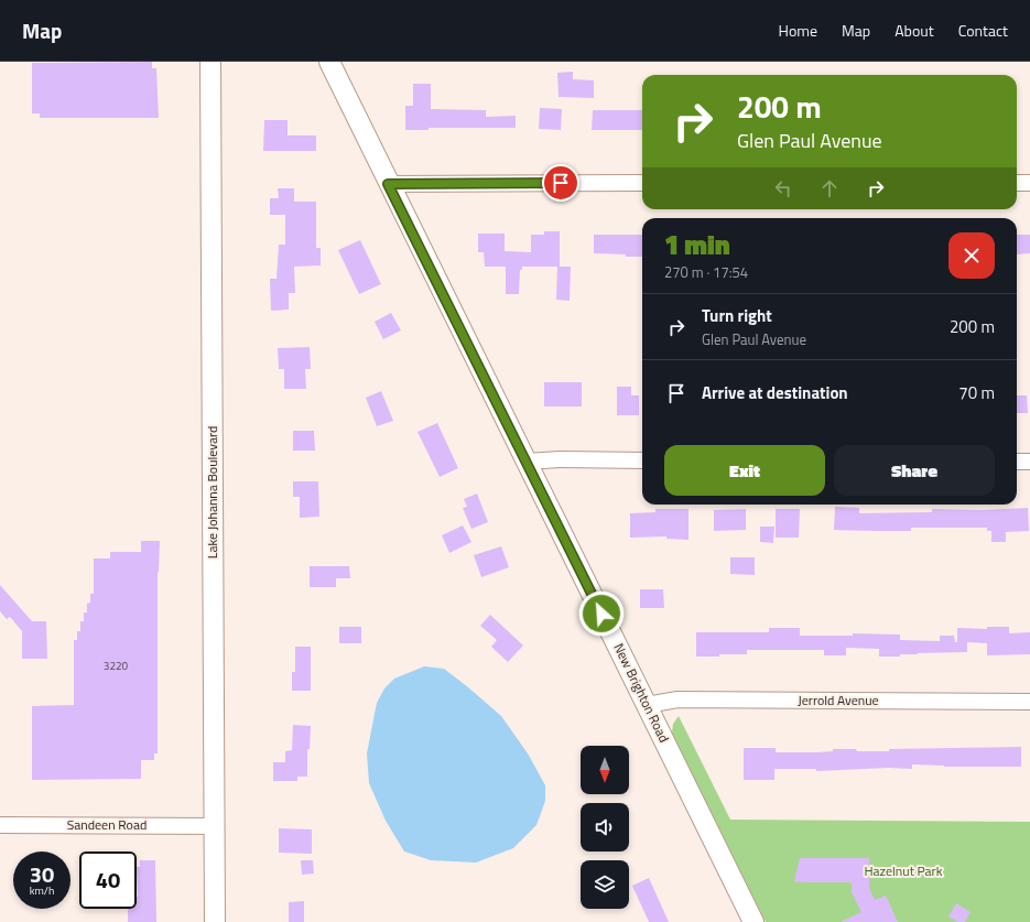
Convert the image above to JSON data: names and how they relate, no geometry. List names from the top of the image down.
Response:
{
  "streets": {
    "street": [
      "Lake Johanna Boulevard",
      "New Brighton Road",
      "Jerrold Avenue",
      "Sandeen Road"
    ]
  },
  "crossings": [
    ["Lake Johanna Boulevard", "Sandeen Road"],
    ["New Brighton Road", "Jerrold Avenue"]
  ],
  "parks": ["Hazelnut Park"],
  "house_numbers": ["3220"],
  "north": "bottom",
  "page": {
    "header": "Map",
    "nav": [
      "Home",
      "Map",
      "About",
      "Contact"
    ],
    "turn": ["200 m", "Glen Paul Avenue"],
    "heading": ["1 min", "270 m · 17:54"],
    "list": [
      {
        "name": "Turn right",
        "note": "Glen Paul Avenue",
        "value": "200 m"
      },
      {
        "name": "Arrive at destination",
        "value": "70 m"
      }
    ],
    "buttons": ["Exit", "Share"],
    "speed": "30 km/h",
    "limit": "40"
  }
}
